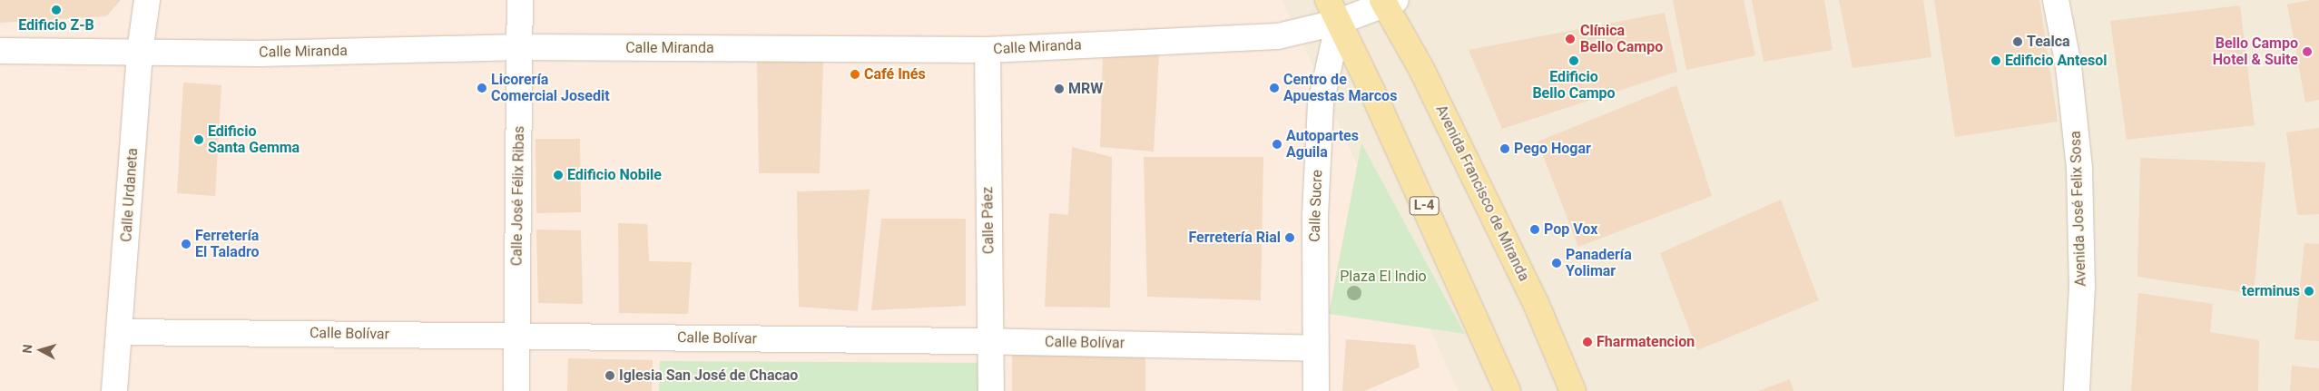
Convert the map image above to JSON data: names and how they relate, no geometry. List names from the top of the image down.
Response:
{
  "streets": {
    "main road": ["Avenida Francisco de Miranda", "L-4"],
    "street": [
      "Calle Miranda",
      "Calle Urdaneta",
      "Calle José Félix Ribas",
      "Calle Sucre",
      "Avenida José Felix Sosa",
      "Calle Páez",
      "Calle Bolívar"
    ]
  },
  "crossings": [
    ["Calle Miranda", "Avenida Francisco de Miranda"],
    ["Calle Miranda", "Calle Urdaneta"],
    ["Calle Miranda", "Calle José Félix Ribas"],
    ["Calle Miranda", "Calle Sucre"],
    ["Calle Miranda", "L-4"],
    ["Calle Miranda", "Calle Páez"],
    ["Calle Urdaneta", "Calle Bolívar"],
    ["Calle José Félix Ribas", "Calle Bolívar"],
    ["Calle Sucre", "L-4"],
    ["Calle Sucre", "Calle Bolívar"],
    ["Calle Páez", "Calle Bolívar"]
  ],
  "parks": ["Plaza El Indio"],
  "places": [
    "Edificio Z-B",
    "Clínica Bello Campo",
    "Tealca",
    "Bello Campo Hotel & Suite",
    "Edificio Bello Campo",
    "Edificio Antesol",
    "Café Inés",
    "Licorería Comercial Josedit",
    "Centro de Apuestas Marcos",
    "MRW",
    "Edificio Santa Gemma",
    "Autopartes Aguila",
    "Pego Hogar",
    "Edificio Nobile",
    "Pop Vox",
    "Ferretería Rial",
    "Ferretería El Taladro",
    "Panadería Yolimar",
    "terminus",
    "Fharmatencion",
    "Iglesia San José de Chacao"
  ],
  "north": "left"
}
